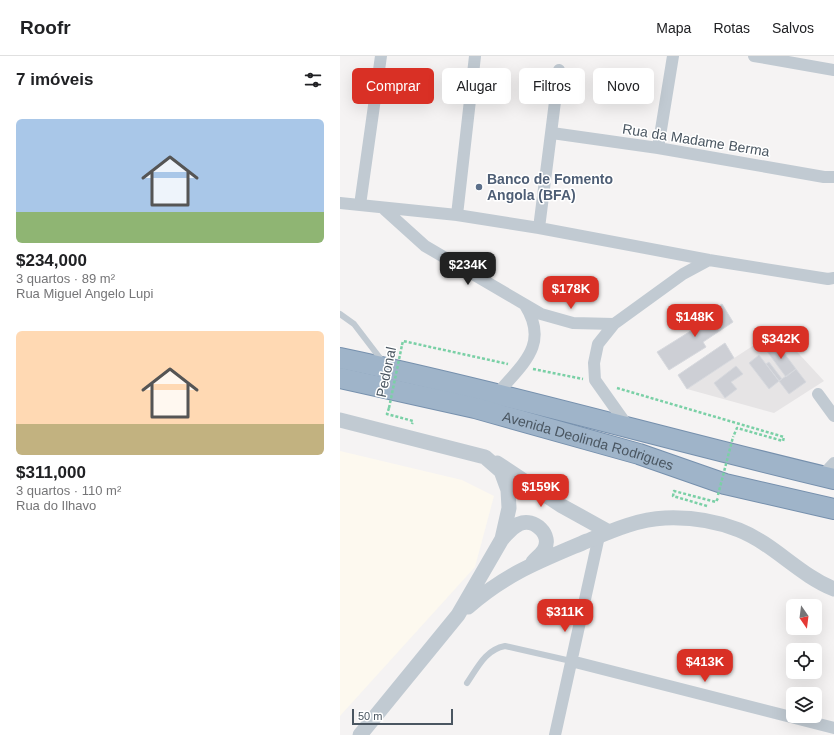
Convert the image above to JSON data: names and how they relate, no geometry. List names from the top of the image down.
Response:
{
  "streets": {
    "highway": ["Avenida Deolinda Rodrigues"],
    "street": ["Rua da Madame Berma"],
    "path": ["Pedonal"]
  },
  "places": ["Banco de Fomento Angola (BFA)"],
  "scale_bar": "50 m",
  "north": "bottom",
  "page": {
    "header": "Roofr",
    "nav": ["Mapa", "Rotas", "Salvos"],
    "heading": "7 imóveis",
    "chip": [
      "Comprar",
      "Alugar",
      "Filtros",
      "Novo"
    ],
    "list": [
      {
        "name": "$234,000",
        "note": "3 quartos · 89 m² · Rua Miguel Angelo Lupi"
      },
      {
        "name": "$311,000",
        "note": "3 quartos · 110 m² · Rua do Ilhavo"
      }
    ],
    "price": [
      "$234K",
      "$178K",
      "$148K",
      "$342K",
      "$159K",
      "$311K",
      "$413K"
    ],
    "scale": "50 m"
  }
}
